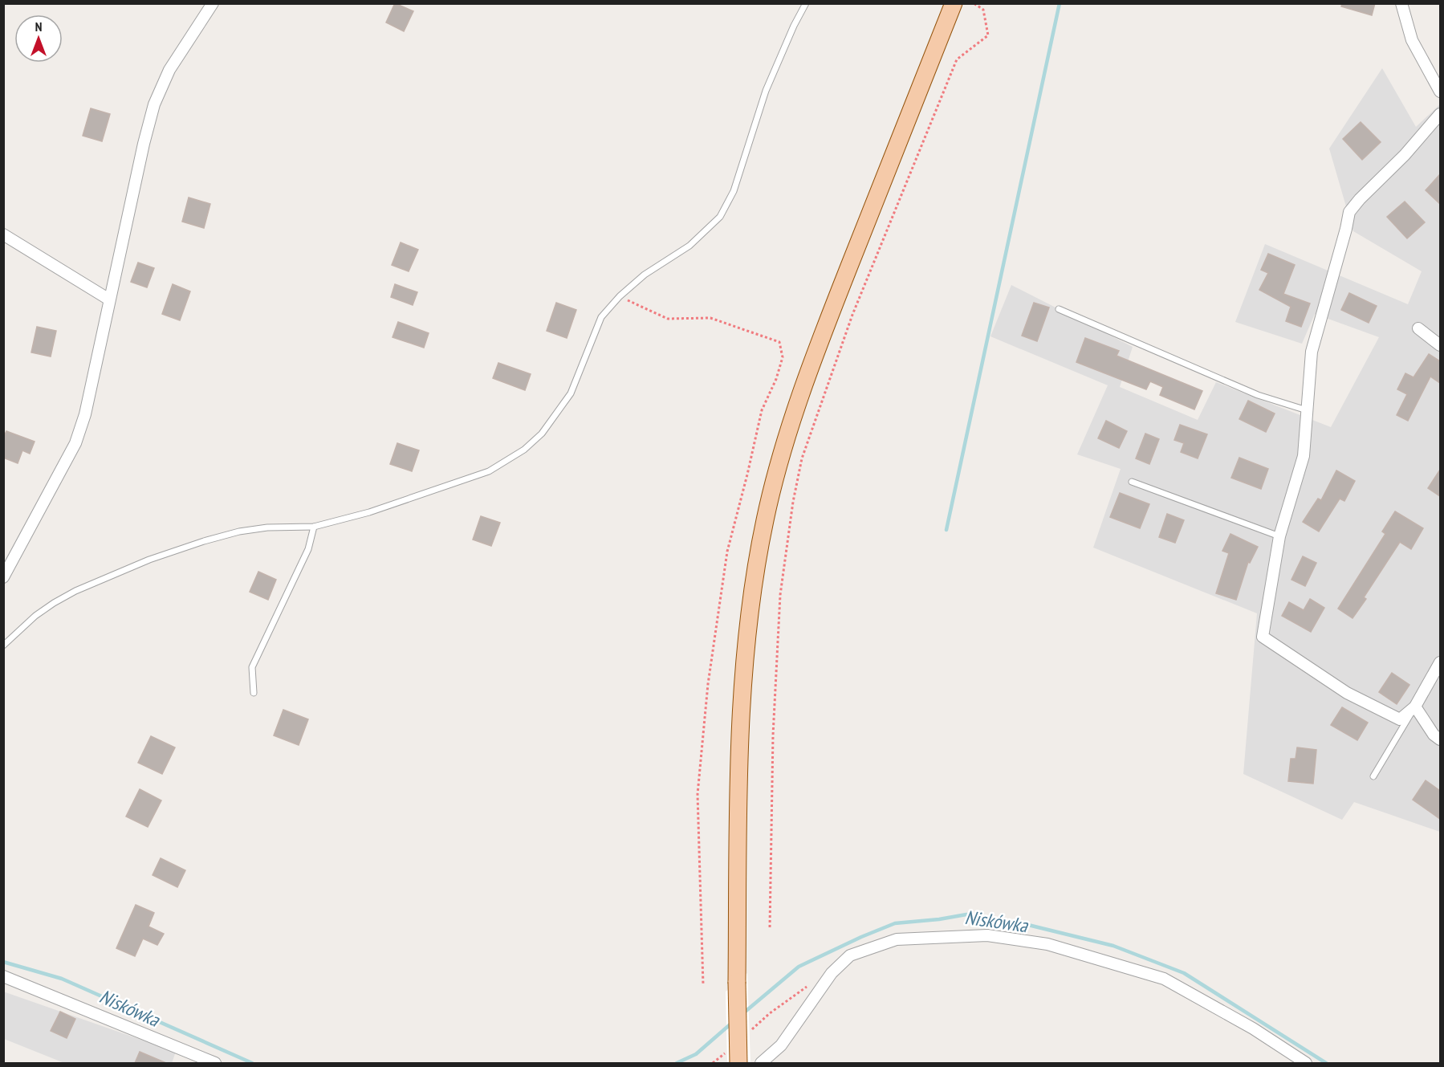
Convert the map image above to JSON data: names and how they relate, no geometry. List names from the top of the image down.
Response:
{
  "water": ["Niskówka"],
  "north": "top"
}
